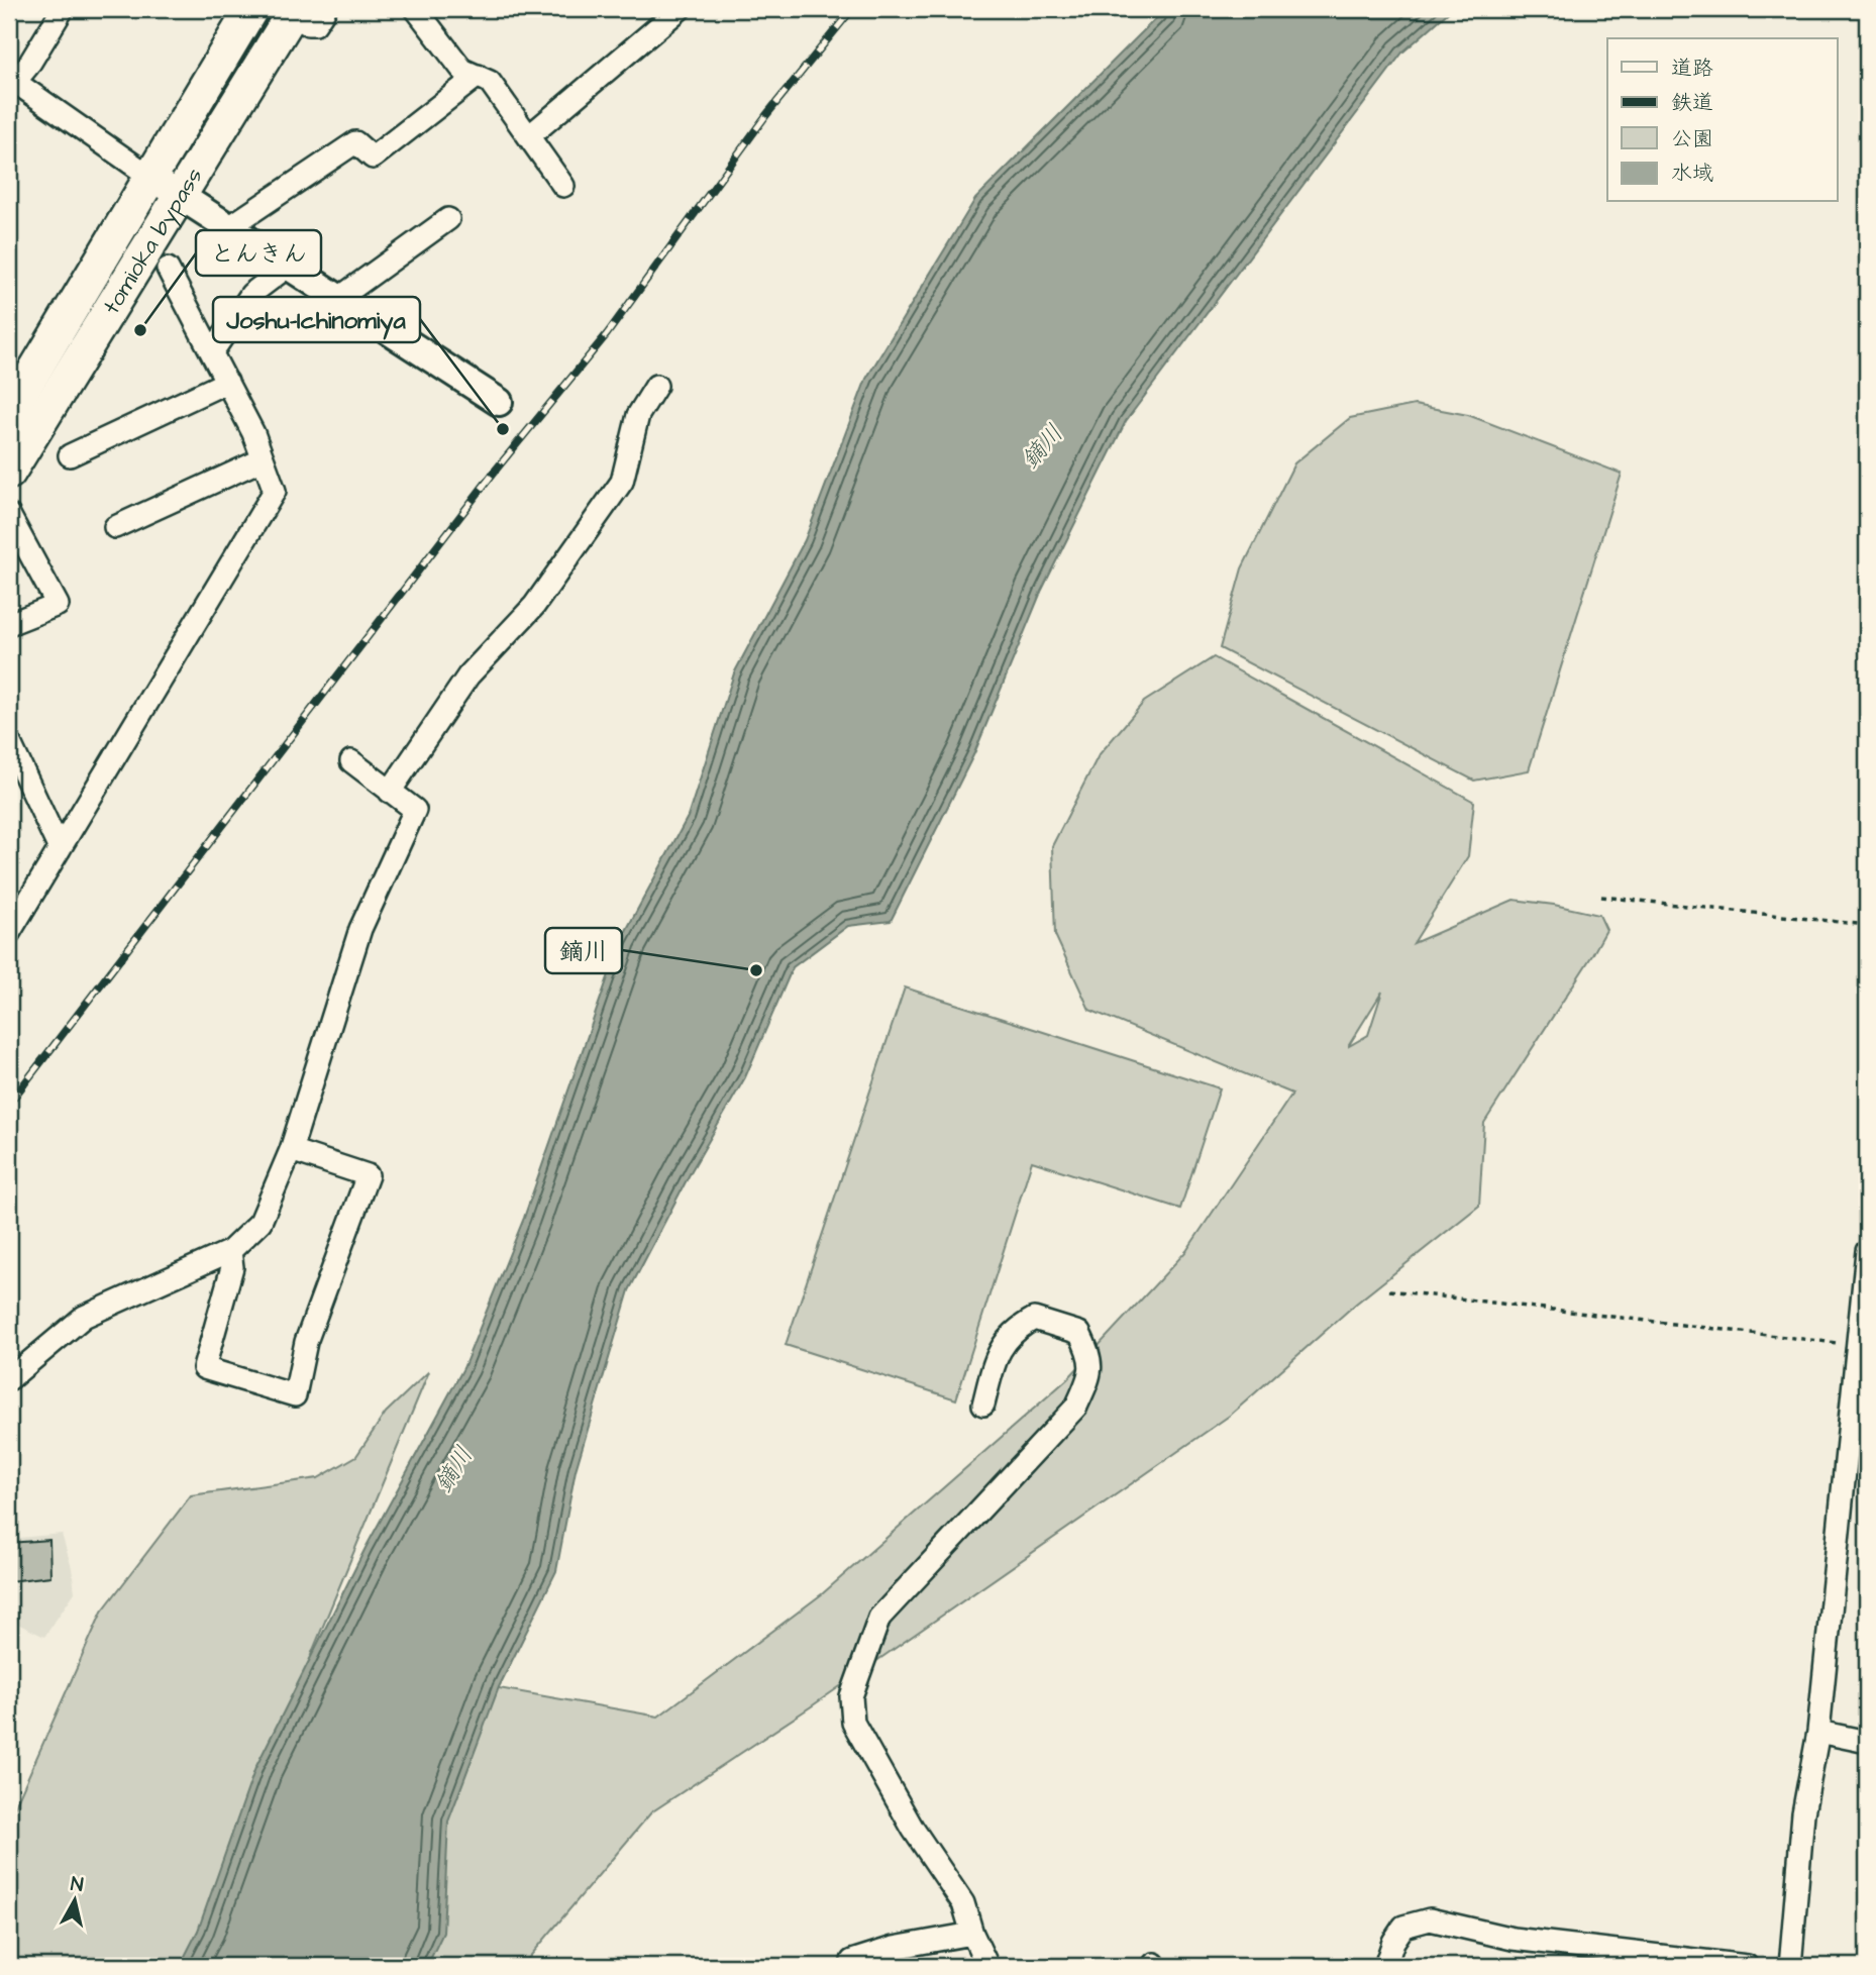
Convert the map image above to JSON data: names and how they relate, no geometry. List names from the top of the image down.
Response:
{
  "streets": {
    "highway": ["tomioka bypass"]
  },
  "water": ["鏑川"],
  "places": ["とんきん", "Joshu-Ichinomiya", "鏑川"],
  "legend": [
    "道路",
    "鉄道",
    "公園",
    "水域"
  ],
  "north": "top"
}
